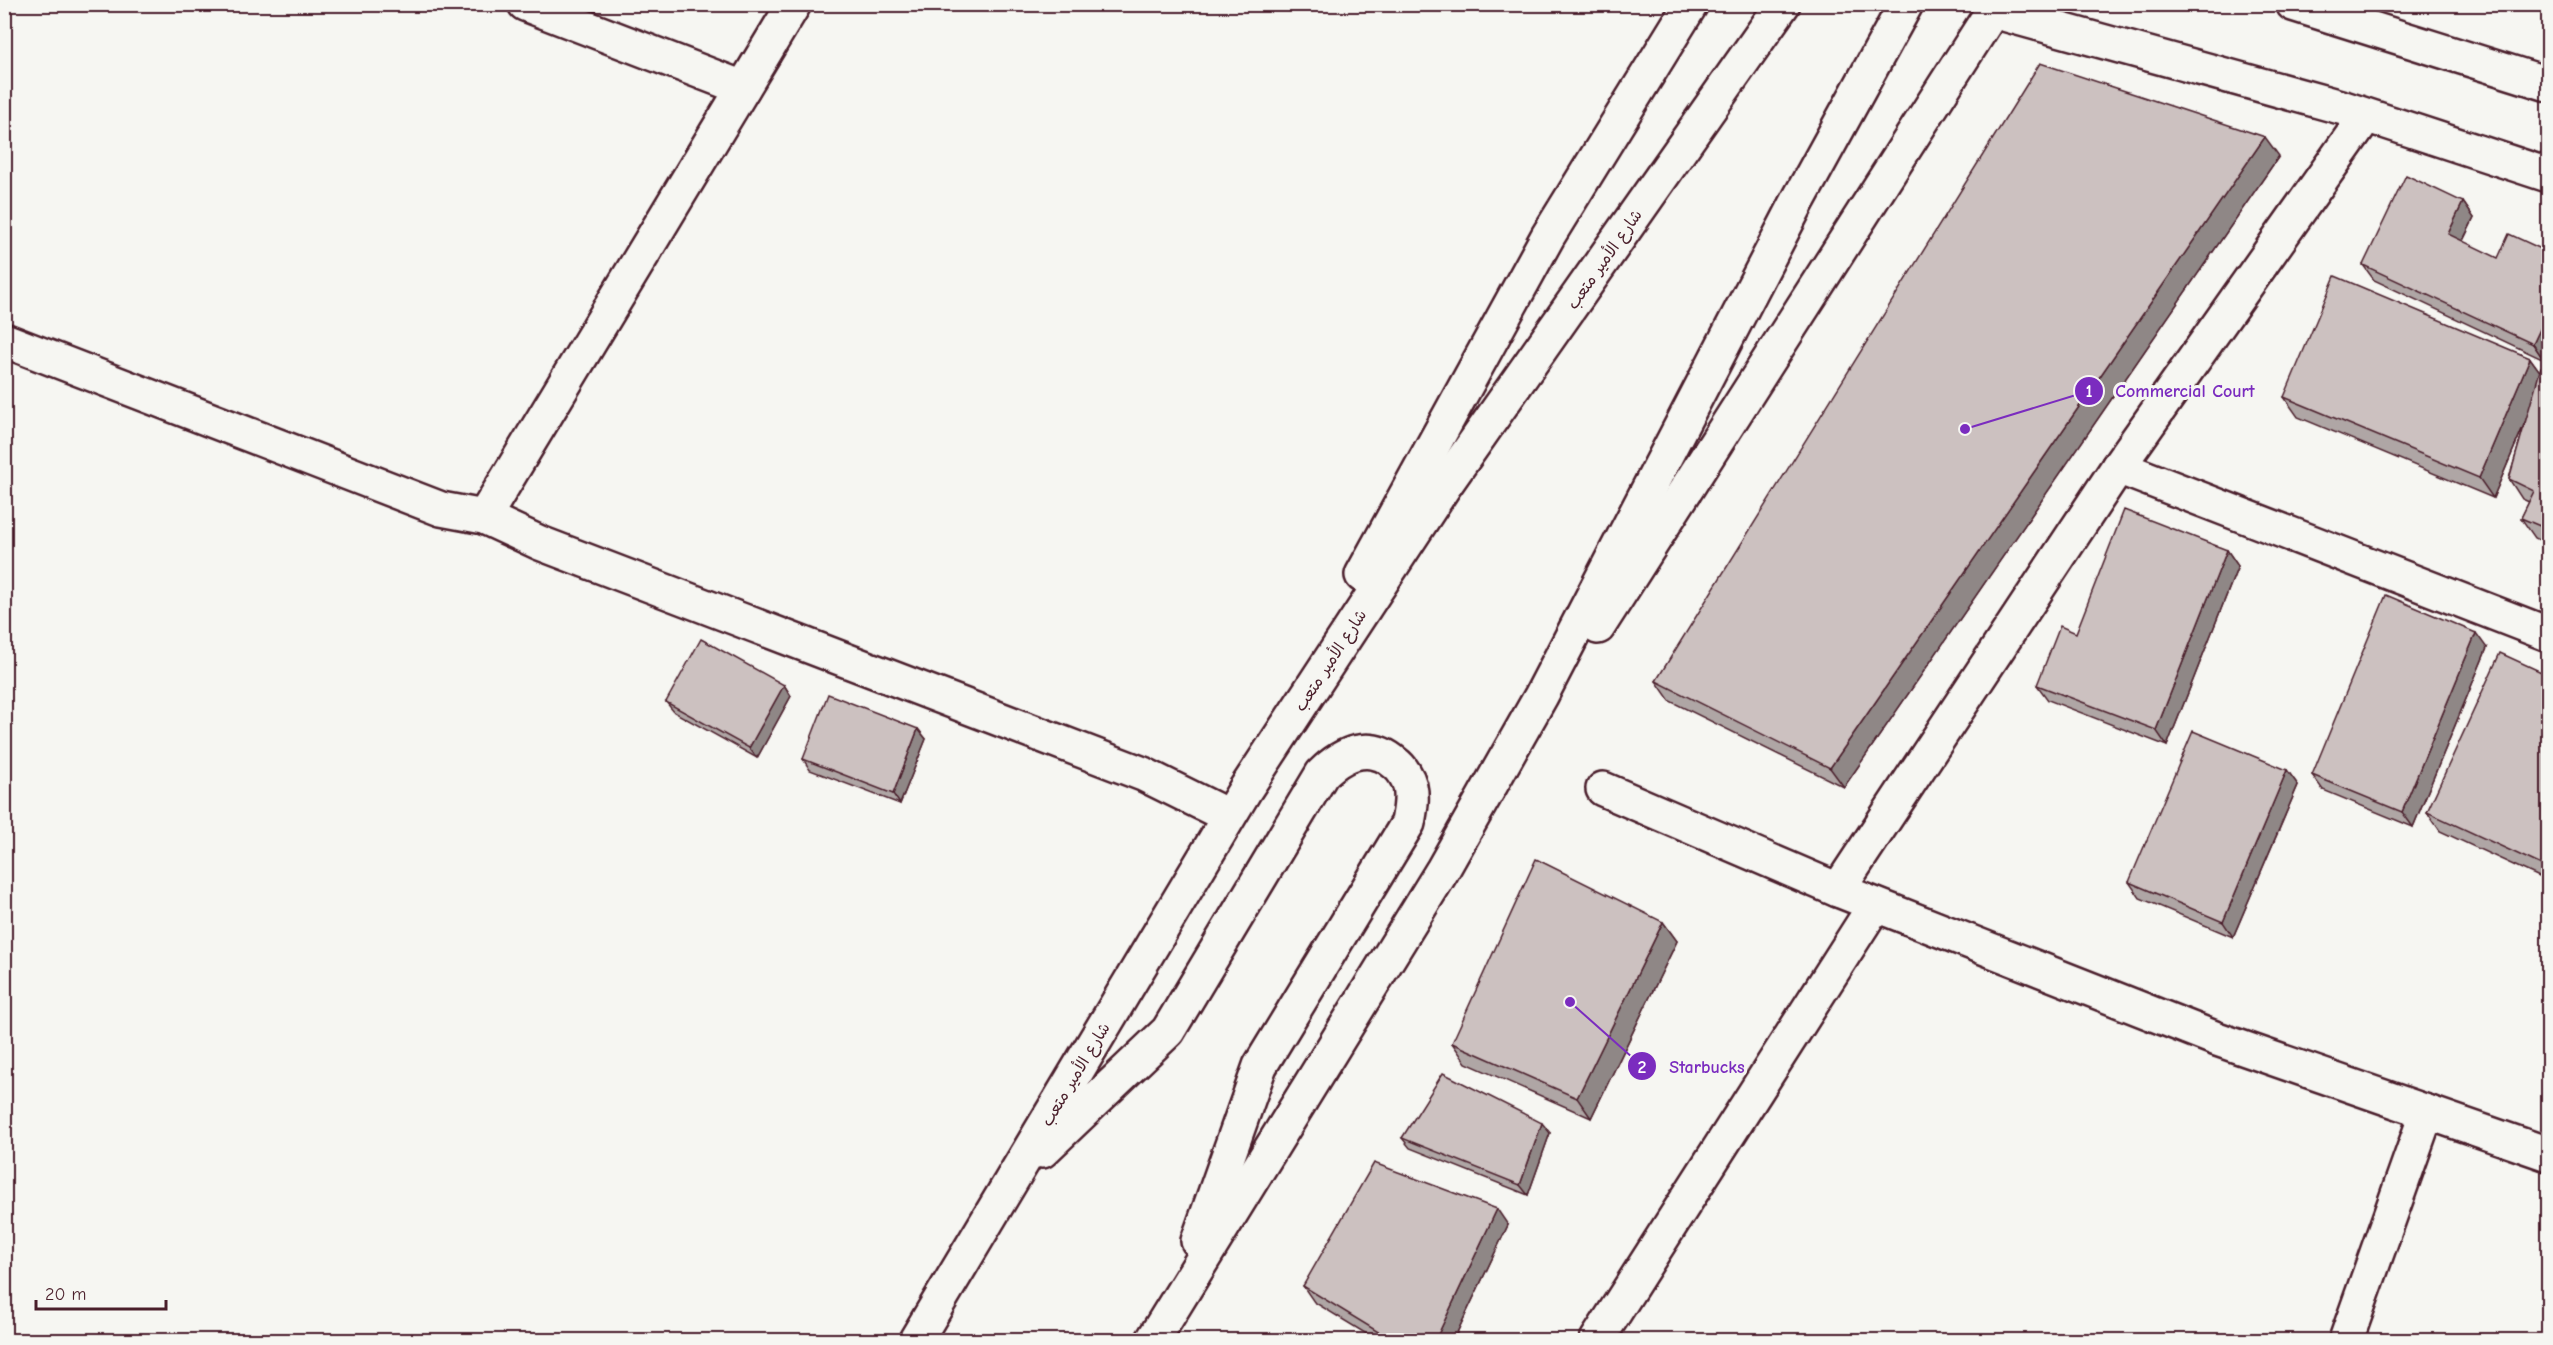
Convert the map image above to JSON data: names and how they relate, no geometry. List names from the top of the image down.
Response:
{
  "streets": {
    "main road": ["شارع الأمير متعب"]
  },
  "places": ["Commercial Court", "Starbucks"],
  "scale_bar": "20 m"
}
